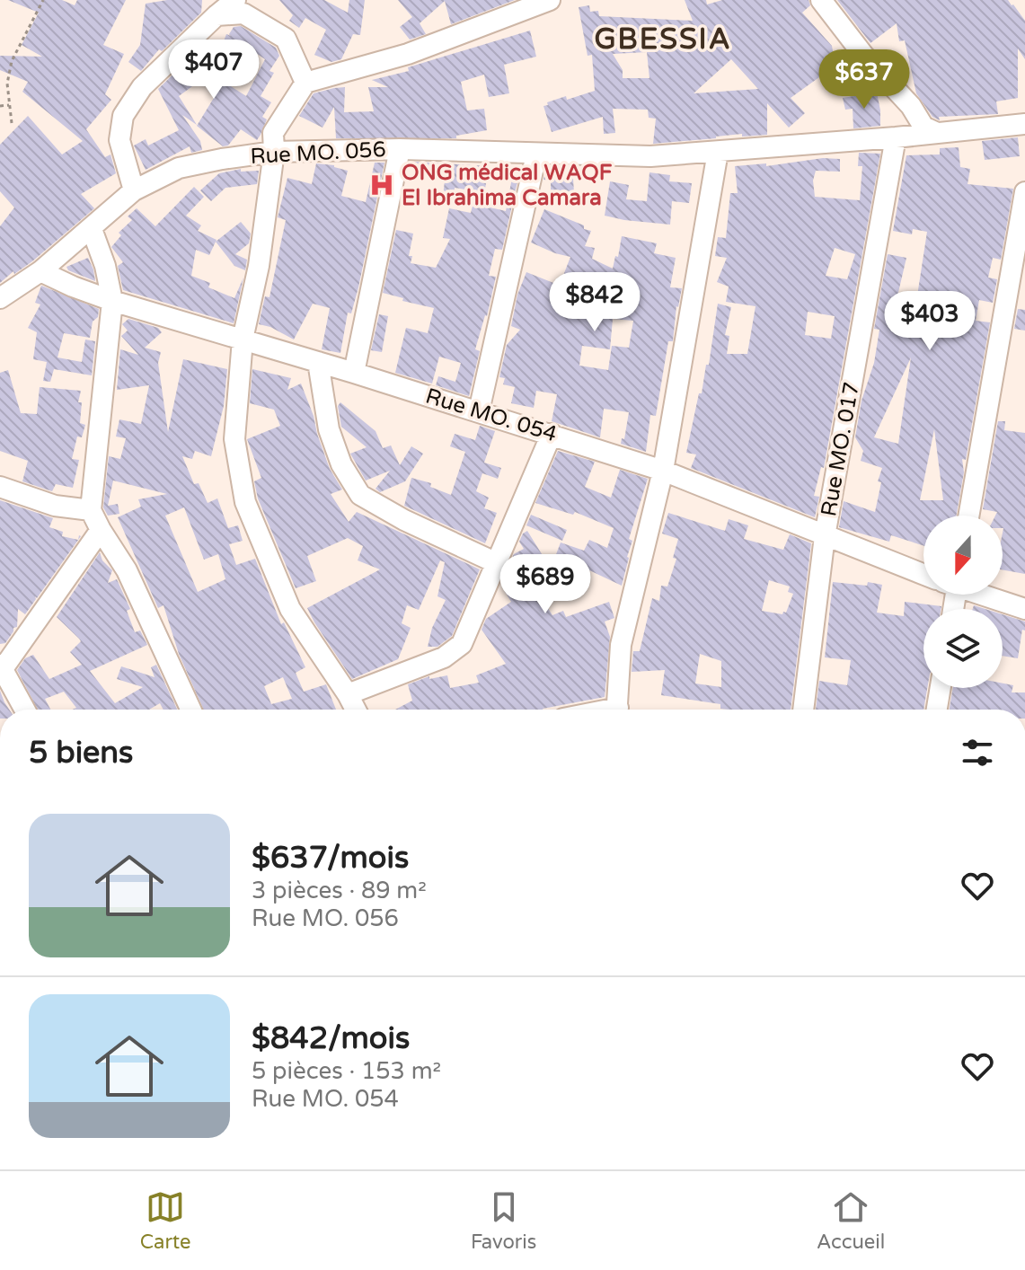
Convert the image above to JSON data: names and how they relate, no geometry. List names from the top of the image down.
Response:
{
  "streets": {
    "street": ["Rue MO. 056", "Rue MO. 054", "Rue MO. 017"]
  },
  "crossings": [
    ["Rue MO. 056", "Rue MO. 054"],
    ["Rue MO. 056", "Rue MO. 017"],
    ["Rue MO. 054", "Rue MO. 017"]
  ],
  "districts": ["GBESSIA"],
  "places": {
    "hospital": ["ONG médical WAQF El Ibrahima Camara"]
  },
  "north": "bottom",
  "page": {
    "price": [
      "$407",
      "$637",
      "$842",
      "$403",
      "$689"
    ],
    "heading": "5 biens",
    "list": [
      {
        "name": "$637/mois",
        "note": "3 pièces · 89 m² · Rue MO. 056"
      },
      {
        "name": "$842/mois",
        "note": "5 pièces · 153 m² · Rue MO. 054"
      }
    ],
    "tabs": ["Carte", "Favoris", "Accueil"]
  }
}
